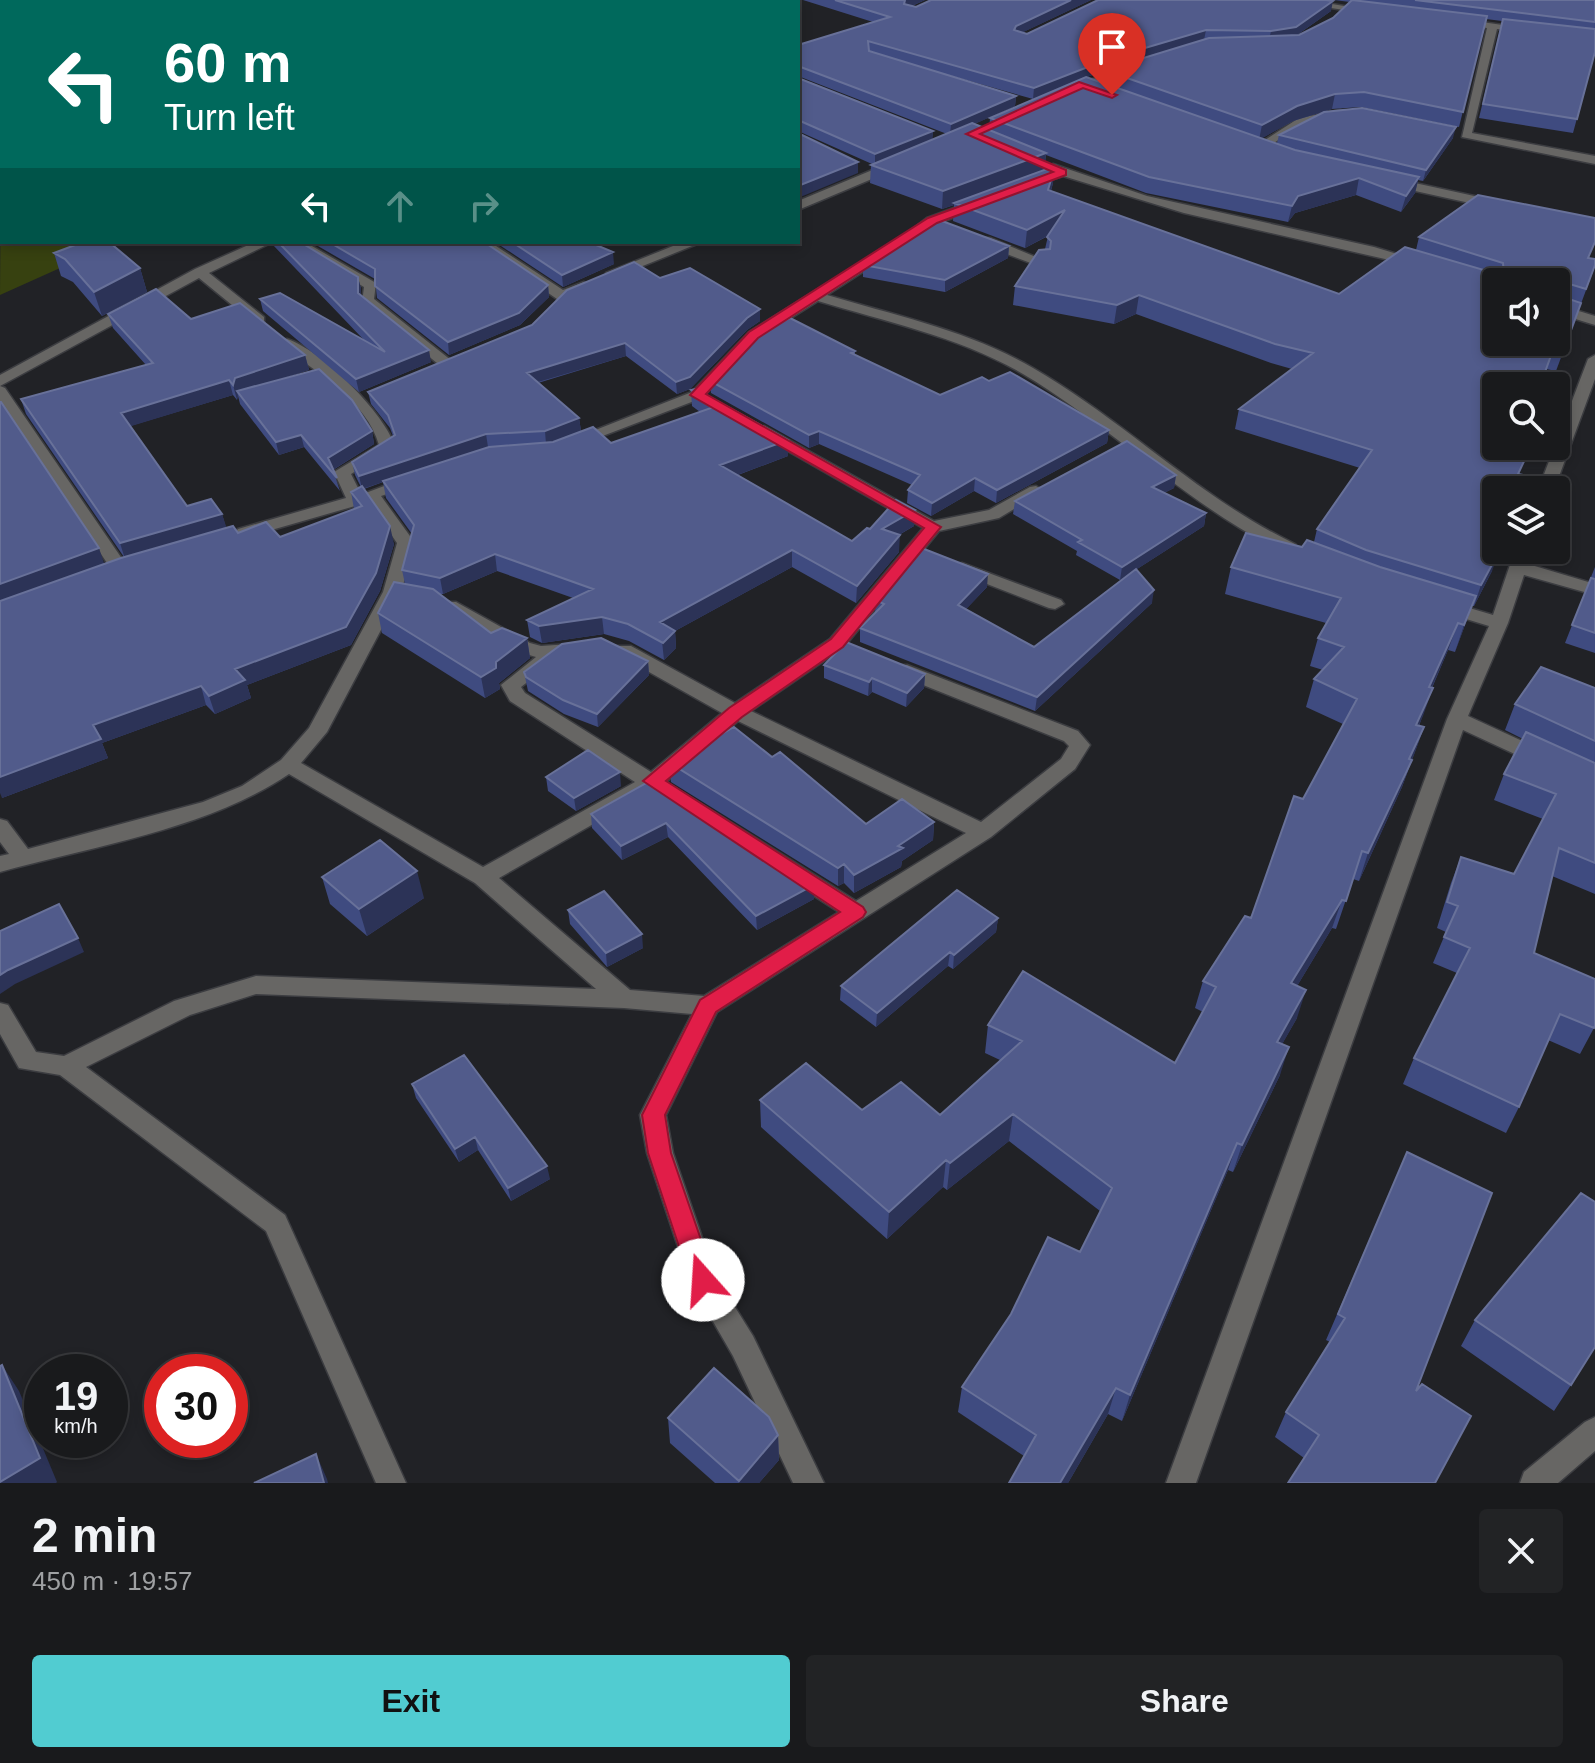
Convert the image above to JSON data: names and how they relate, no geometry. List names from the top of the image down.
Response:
{
  "page": {
    "turn": ["60 m", "Turn left"],
    "speed": "19 km/h",
    "limit": "30",
    "heading": ["2 min", "450 m · 19:57"],
    "buttons": ["Exit", "Share"]
  }
}
